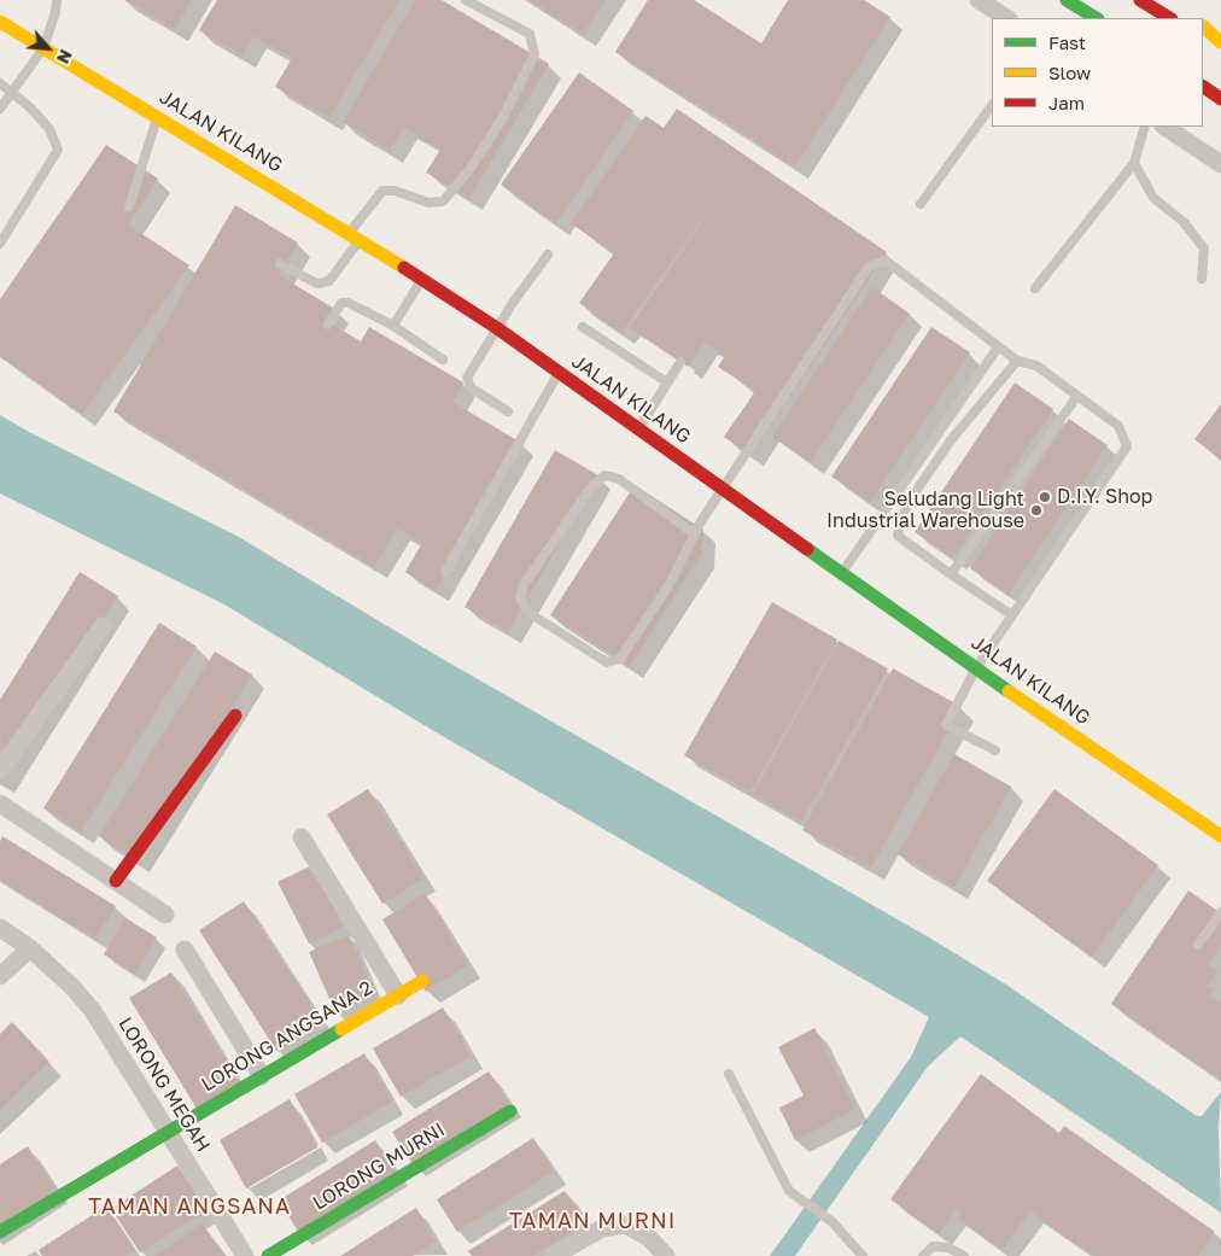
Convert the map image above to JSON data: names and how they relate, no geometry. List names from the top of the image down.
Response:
{
  "streets": {
    "main road": ["JALAN KILANG", "LORONG ANGSANA 2", "LORONG MURNI"],
    "street": ["LORONG MEGAH"]
  },
  "crossings": [
    ["LORONG ANGSANA 2", "LORONG MEGAH"]
  ],
  "districts": ["TAMAN ANGSANA", "TAMAN MURNI"],
  "places": ["D.I.Y. Shop", "Seludang Light Industrial Warehouse"],
  "legend": ["Fast", "Slow", "Jam"],
  "north": "bottom right"
}
